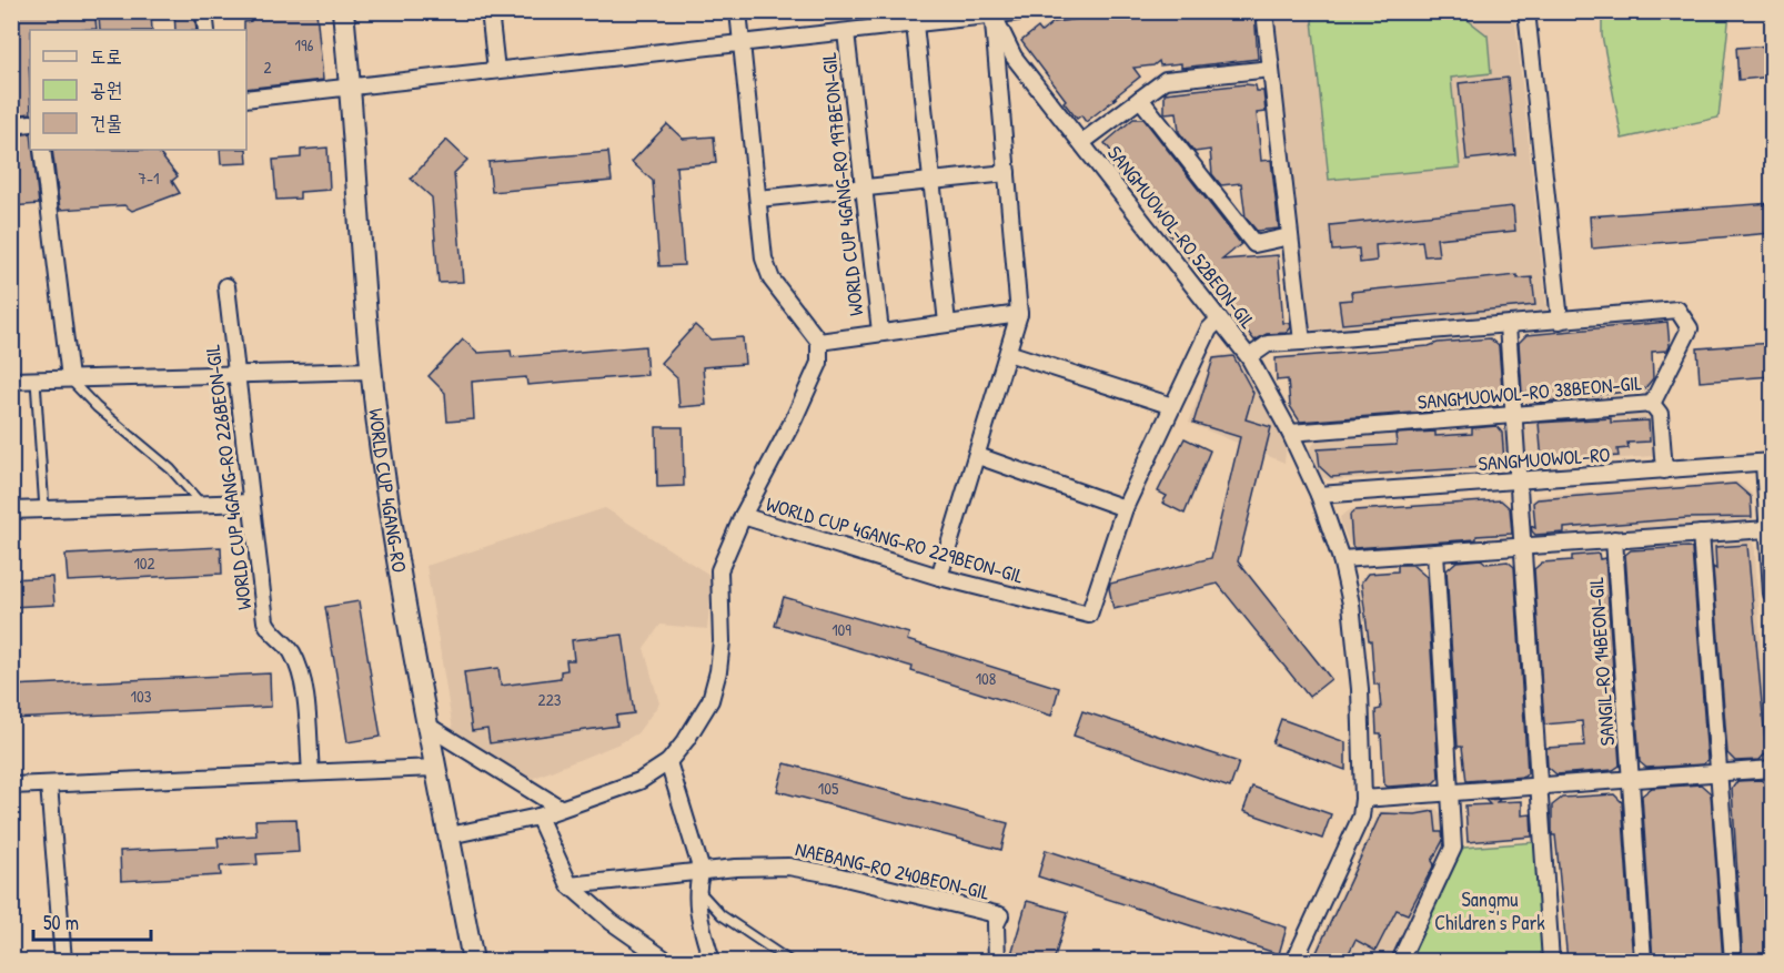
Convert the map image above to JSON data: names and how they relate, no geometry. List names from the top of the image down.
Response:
{
  "streets": {
    "street": [
      "WORLD CUP 4GANG-RO 197BEON-GIL",
      "SANGMUOWOL-RO 52BEON-GIL",
      "SANGMUOWOL-RO 38BEON-GIL",
      "SANGMUOWOL-RO",
      "WORLD CUP 4GANG-RO 226BEON-GIL",
      "WORLD CUP 4GANG-RO",
      "WORLD CUP 4GANG-RO 229BEON-GIL",
      "SANGIL-RO 14BEON-GIL",
      "NAEBANG-RO 240BEON-GIL"
    ]
  },
  "crossings": [
    ["WORLD CUP 4GANG-RO 197BEON-GIL", "SANGMUOWOL-RO 52BEON-GIL"],
    ["WORLD CUP 4GANG-RO 197BEON-GIL", "WORLD CUP 4GANG-RO"],
    ["SANGMUOWOL-RO 52BEON-GIL", "SANGMUOWOL-RO 38BEON-GIL"],
    ["SANGMUOWOL-RO 52BEON-GIL", "SANGMUOWOL-RO"],
    ["SANGMUOWOL-RO 52BEON-GIL", "WORLD CUP 4GANG-RO 229BEON-GIL"],
    ["WORLD CUP 4GANG-RO", "WORLD CUP 4GANG-RO 229BEON-GIL"]
  ],
  "parks": ["Sangmu Children's Park"],
  "house_numbers": [
    "196",
    "2",
    "7-1",
    "102",
    "109",
    "108",
    "103",
    "223",
    "105"
  ],
  "legend": ["도로", "공원", "건물"],
  "scale_bar": "50 m"
}
